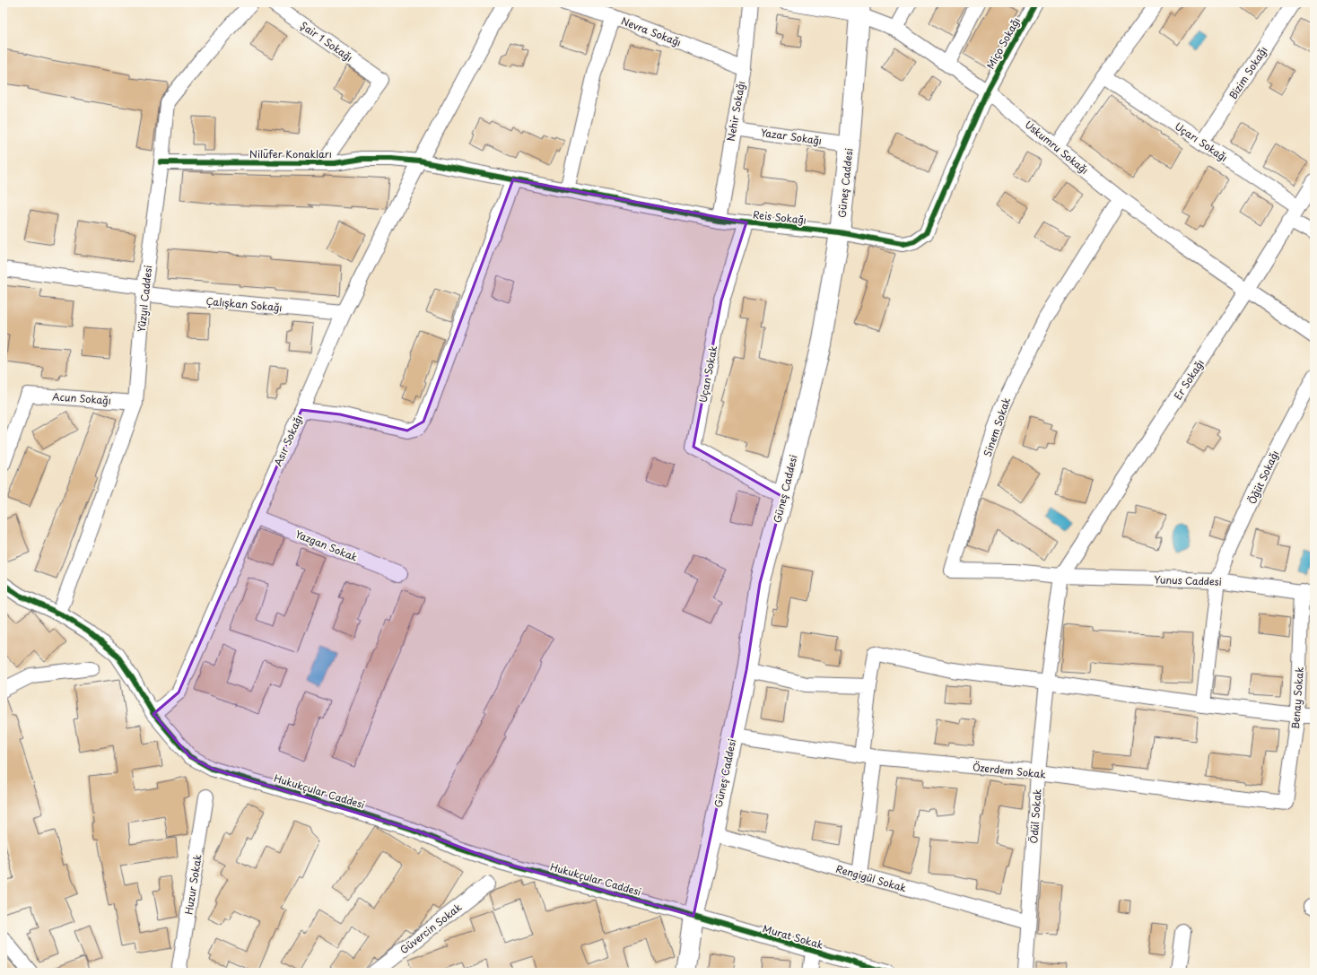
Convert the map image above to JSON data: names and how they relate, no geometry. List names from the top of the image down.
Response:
{
  "streets": {
    "main road": ["Güneş Caddesi"],
    "street": [
      "Nevra Sokağı",
      "Şair 1 Sokağı",
      "Miço Sokağı",
      "Bizim Sokağı",
      "Nehir Sokağı",
      "Yazar Sokağı",
      "Uçarı Sokağı",
      "Uskumru Sokağı",
      "Nilüfer Konakları",
      "Reis Sokağı",
      "Yüzyıl Caddesi",
      "Çalışkan Sokağı",
      "Uçan Sokak",
      "Er Sokağı",
      "Acun Sokağı",
      "Sinem Sokak",
      "Asır Sokağı",
      "Öğüt Sokağı",
      "Yazgan Sokak",
      "Yunus Caddesi",
      "Benay Sokak",
      "Özerdem Sokak",
      "Hukukçular Caddesi",
      "Ödül Sokak",
      "Rengigül Sokak",
      "Huzur Sokak",
      "Güvercin Sokak",
      "Murat Sokak"
    ]
  },
  "crossings": [
    ["Nevra Sokağı", "Nehir Sokağı"],
    ["Nevra Sokağı", "Nilüfer Konakları"],
    ["Nevra Sokağı", "Reis Sokağı"],
    ["Şair 1 Sokağı", "Nilüfer Konakları"],
    ["Miço Sokağı", "Uskumru Sokağı"],
    ["Miço Sokağı", "Güneş Caddesi"],
    ["Miço Sokağı", "Reis Sokağı"],
    ["Bizim Sokağı", "Uçarı Sokağı"],
    ["Nehir Sokağı", "Yazar Sokağı"],
    ["Nehir Sokağı", "Reis Sokağı"],
    ["Yazar Sokağı", "Güneş Caddesi"],
    ["Uçarı Sokağı", "Er Sokağı"],
    ["Uskumru Sokağı", "Güneş Caddesi"],
    ["Uskumru Sokağı", "Er Sokağı"],
    ["Uskumru Sokağı", "Sinem Sokak"],
    ["Nilüfer Konakları", "Reis Sokağı"],
    ["Nilüfer Konakları", "Yüzyıl Caddesi"],
    ["Nilüfer Konakları", "Asır Sokağı"],
    ["Güneş Caddesi", "Reis Sokağı"],
    ["Güneş Caddesi", "Uçan Sokak"],
    ["Güneş Caddesi", "Özerdem Sokak"],
    ["Güneş Caddesi", "Hukukçular Caddesi"],
    ["Güneş Caddesi", "Rengigül Sokak"],
    ["Güneş Caddesi", "Murat Sokak"],
    ["Reis Sokağı", "Uçan Sokak"],
    ["Yüzyıl Caddesi", "Çalışkan Sokağı"],
    ["Yüzyıl Caddesi", "Acun Sokağı"],
    ["Yüzyıl Caddesi", "Hukukçular Caddesi"],
    ["Çalışkan Sokağı", "Asır Sokağı"],
    ["Er Sokağı", "Sinem Sokak"],
    ["Er Sokağı", "Yunus Caddesi"],
    ["Er Sokağı", "Ödül Sokak"],
    ["Sinem Sokak", "Yunus Caddesi"],
    ["Sinem Sokak", "Ödül Sokak"],
    ["Asır Sokağı", "Yazgan Sokak"],
    ["Asır Sokağı", "Hukukçular Caddesi"],
    ["Öğüt Sokağı", "Yunus Caddesi"],
    ["Yunus Caddesi", "Benay Sokak"],
    ["Yunus Caddesi", "Ödül Sokak"],
    ["Benay Sokak", "Özerdem Sokak"],
    ["Özerdem Sokak", "Ödül Sokak"],
    ["Hukukçular Caddesi", "Murat Sokak"],
    ["Ödül Sokak", "Rengigül Sokak"]
  ]
}
